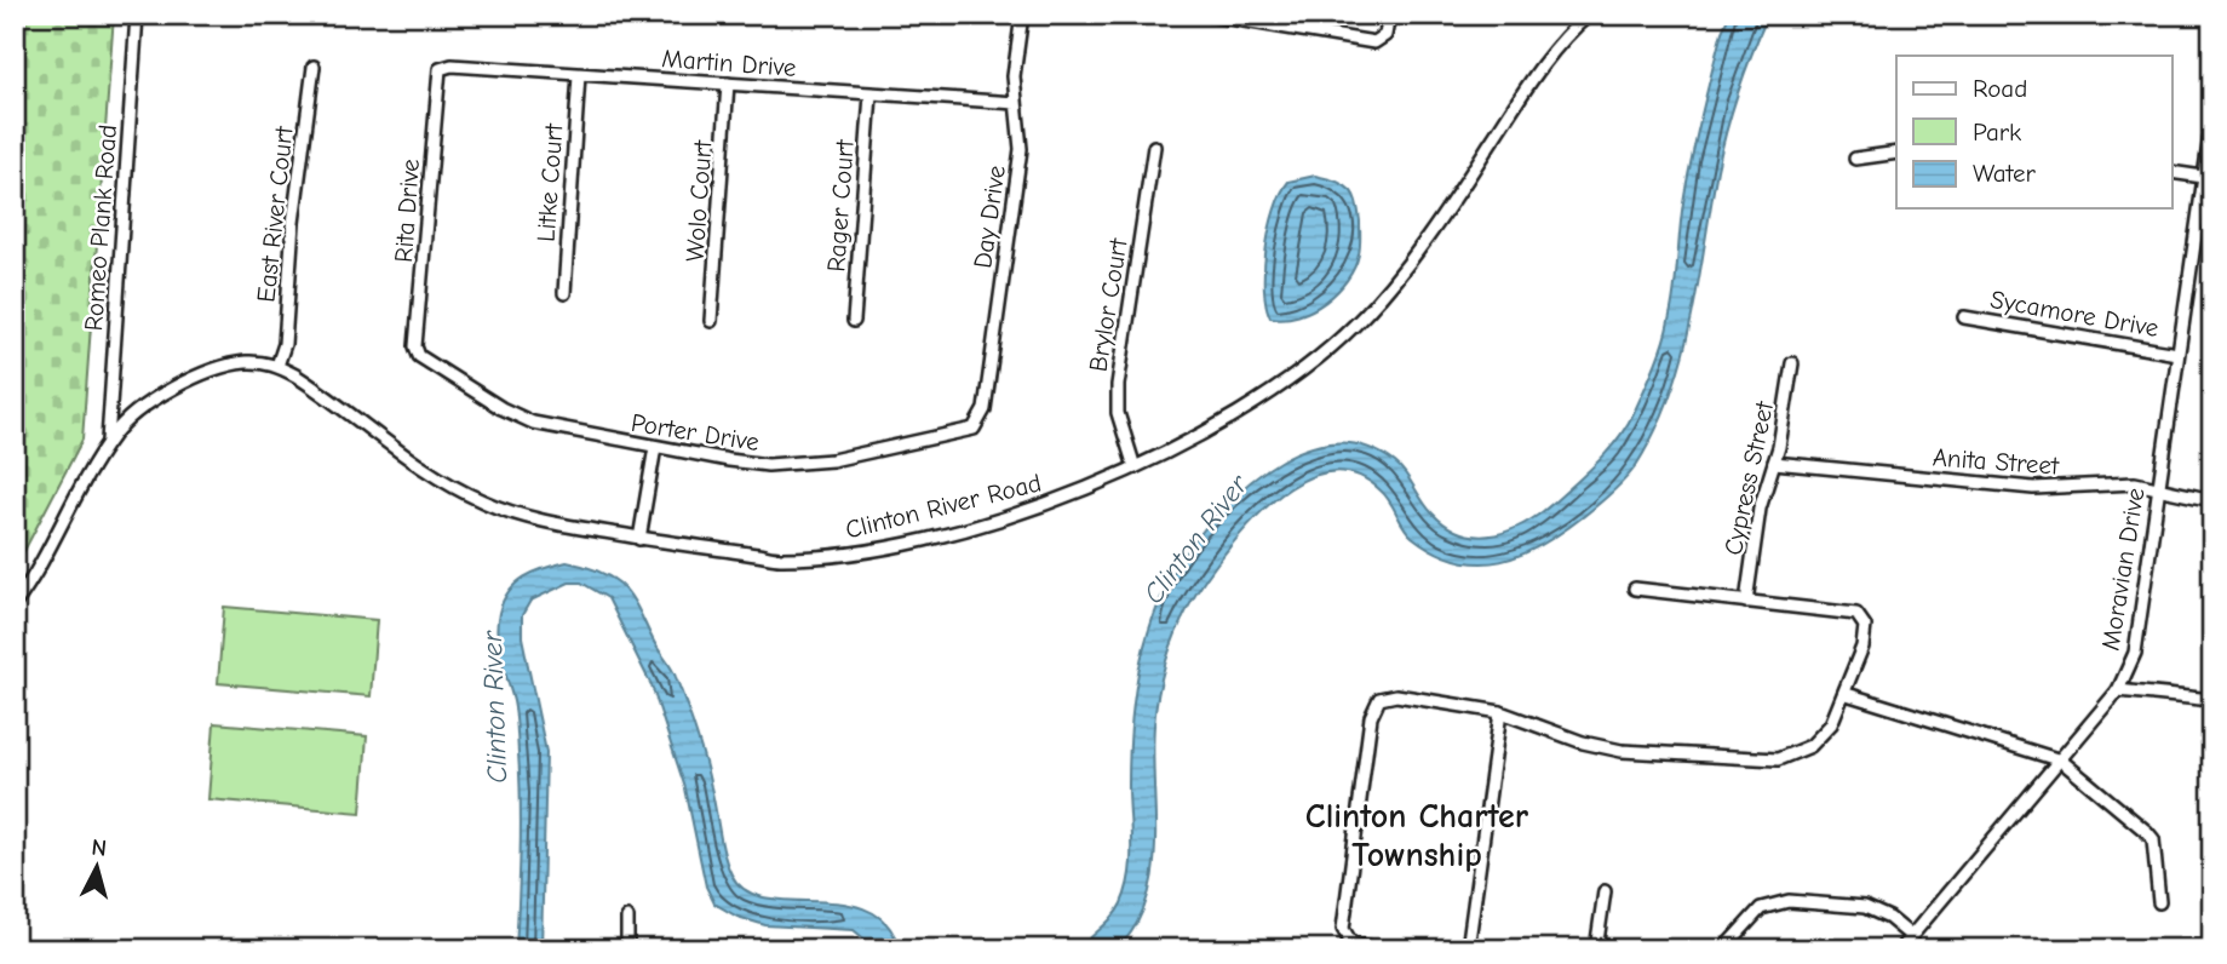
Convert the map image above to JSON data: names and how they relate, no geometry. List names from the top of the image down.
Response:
{
  "streets": {
    "street": [
      "Martin Drive",
      "Litke Court",
      "Wolo Court",
      "Rager Court",
      "Rita Drive",
      "East River Court",
      "Day Drive",
      "Romeo Plank Road",
      "Brylor Court",
      "Sycamore Drive",
      "Porter Drive",
      "Anita Street",
      "Cypress Street",
      "Clinton River Road",
      "Moravian Drive"
    ]
  },
  "crossings": [
    ["Martin Drive", "Litke Court"],
    ["Martin Drive", "Wolo Court"],
    ["Martin Drive", "Rager Court"],
    ["Martin Drive", "Rita Drive"],
    ["Martin Drive", "Day Drive"],
    ["Rita Drive", "Porter Drive"],
    ["East River Court", "Clinton River Road"],
    ["Day Drive", "Porter Drive"],
    ["Brylor Court", "Clinton River Road"],
    ["Sycamore Drive", "Moravian Drive"],
    ["Anita Street", "Cypress Street"],
    ["Anita Street", "Moravian Drive"]
  ],
  "districts": ["Clinton Charter Township"],
  "water": ["Clinton River"],
  "legend": ["Road", "Park", "Water"],
  "north": "top"
}
